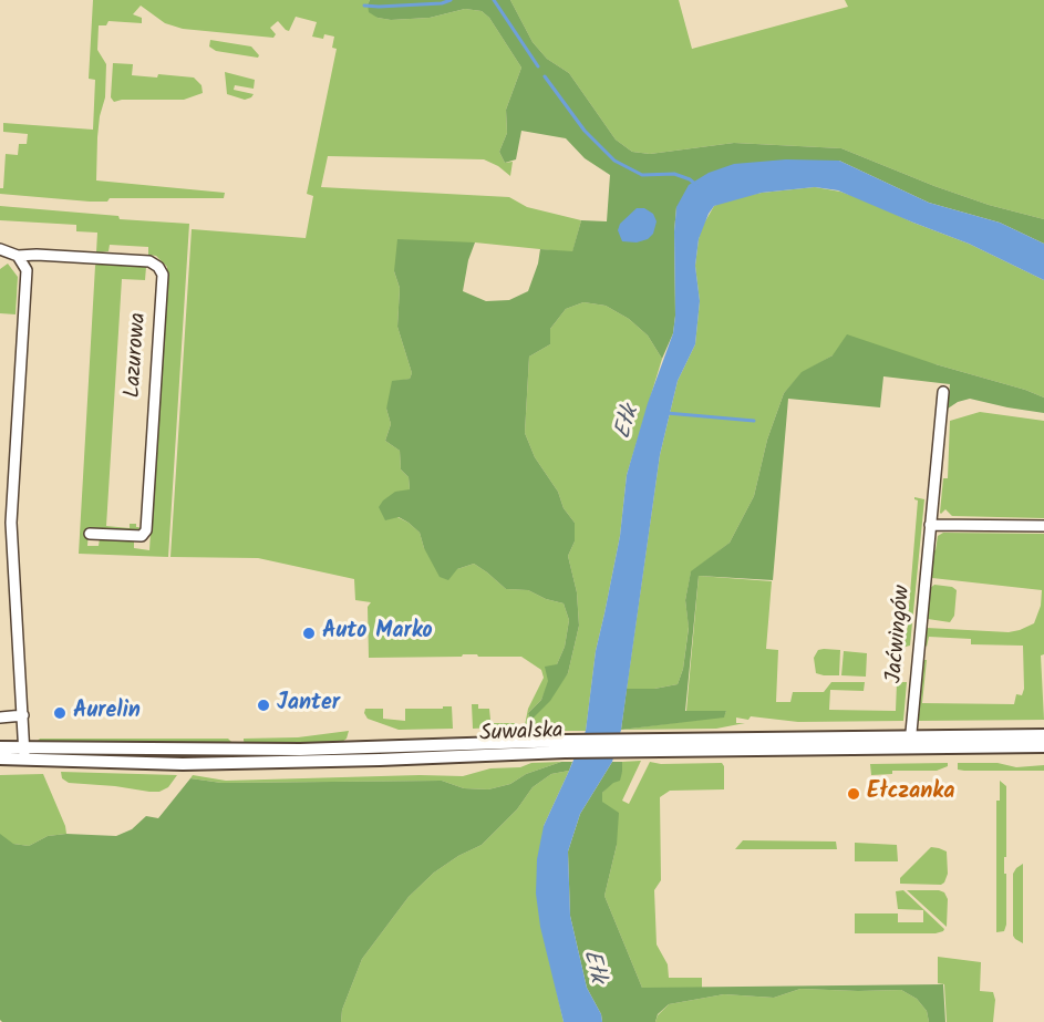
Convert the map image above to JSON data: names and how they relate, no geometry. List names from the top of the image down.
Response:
{
  "streets": {
    "street": ["Lazurowa", "Jaćwingów", "Suwalska"]
  },
  "crossings": [
    ["Jaćwingów", "Suwalska"]
  ],
  "water": ["Ełk"],
  "places": [
    "Auto Marko",
    "Janter",
    "Aurelin",
    "Ełczanka"
  ]
}
